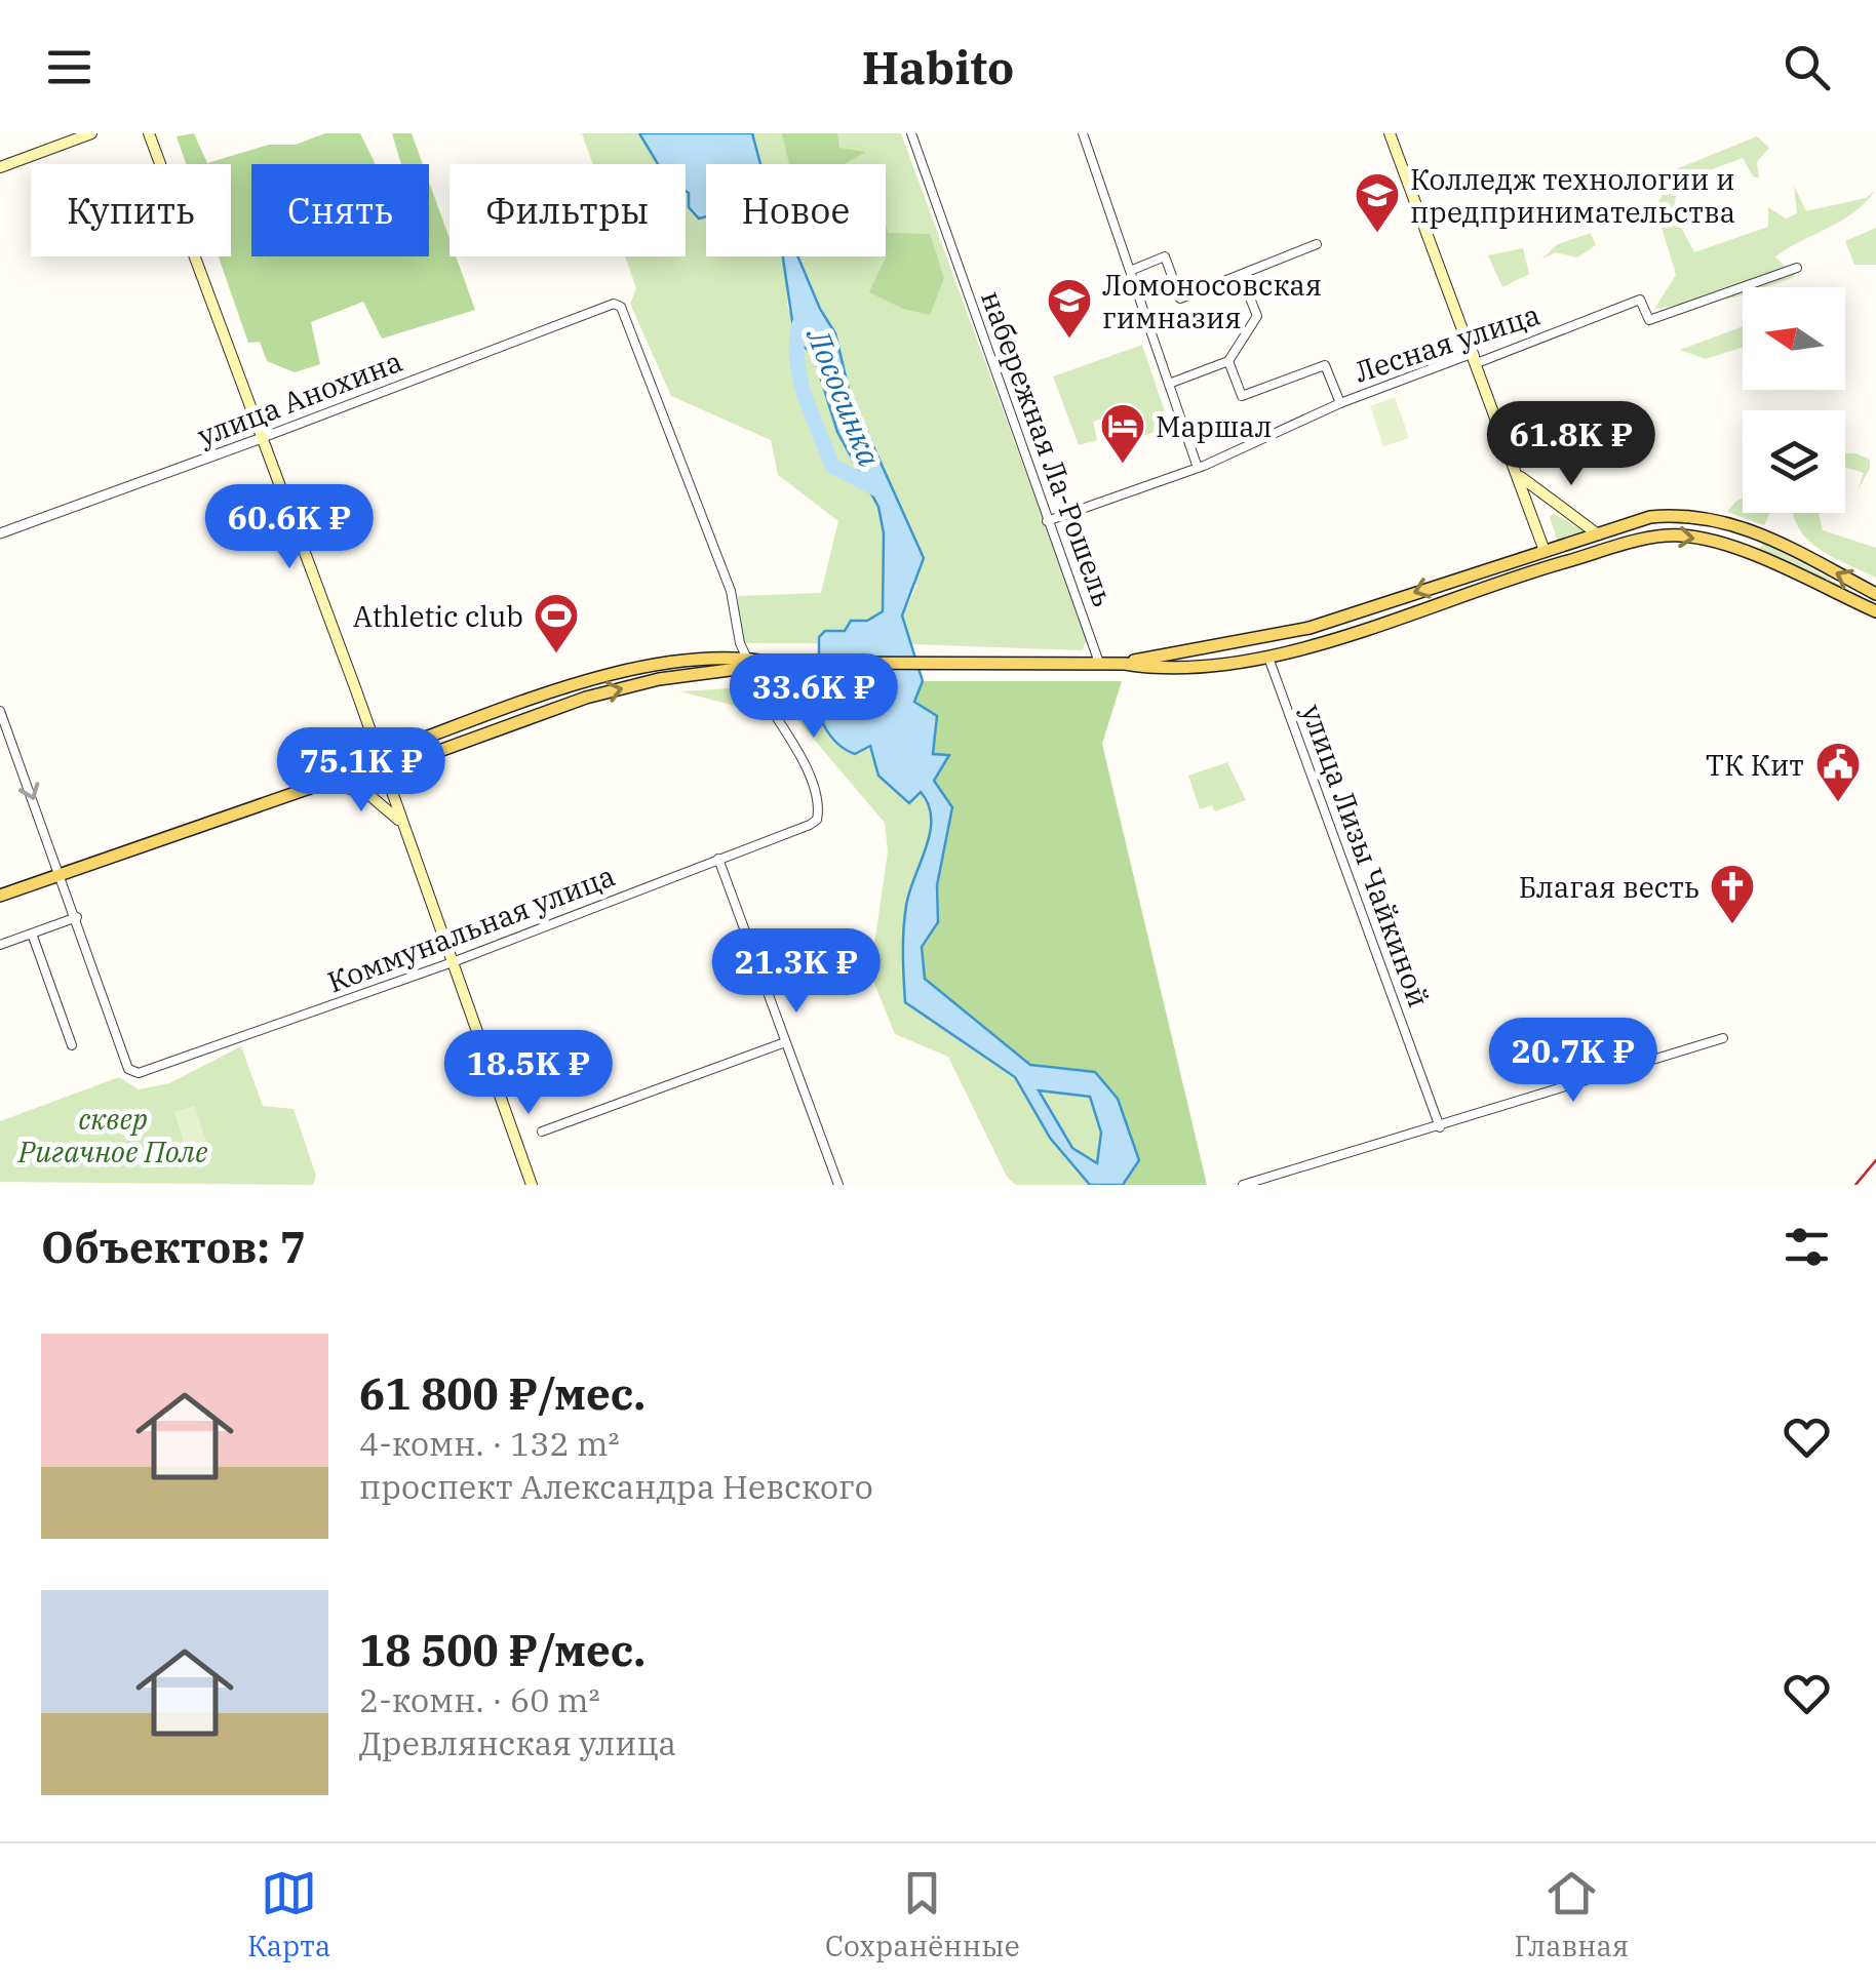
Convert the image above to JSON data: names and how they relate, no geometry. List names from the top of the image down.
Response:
{
  "streets": {
    "street": [
      "Лесная улица",
      "улица Анохина",
      "набережная Ла-Рошель",
      "улица Лизы Чайкиной",
      "Коммунальная улица"
    ]
  },
  "crossings": [
    ["Лесная улица", "набережная Ла-Рошель"],
    ["улица Анохина", "Коммунальная улица"]
  ],
  "water": ["Лососинка"],
  "parks": ["сквер Ригачное Поле"],
  "places": {
    "school or university": ["Колледж технологии и предпринимательства", "Ломоносовская гимназия"],
    "hotel": ["Маршал"],
    "sports": ["Athletic club"],
    "public building": ["ТК Кит"],
    "church": ["Благая весть"]
  },
  "north": "left",
  "page": {
    "header": "Habito",
    "chip": [
      "Купить",
      "Снять",
      "Фильтры",
      "Новое"
    ],
    "price": [
      "61.8K ₽",
      "60.6K ₽",
      "33.6K ₽",
      "75.1K ₽",
      "21.3K ₽",
      "20.7K ₽",
      "18.5K ₽"
    ],
    "heading": "Объектов: 7",
    "list": [
      {
        "name": "61 800 ₽/мес.",
        "note": "4-комн. · 132 m² · проспект Александра Невского"
      },
      {
        "name": "18 500 ₽/мес.",
        "note": "2-комн. · 60 m² · Древлянская улица"
      }
    ],
    "tabs": ["Карта", "Сохранённые", "Главная"]
  }
}
